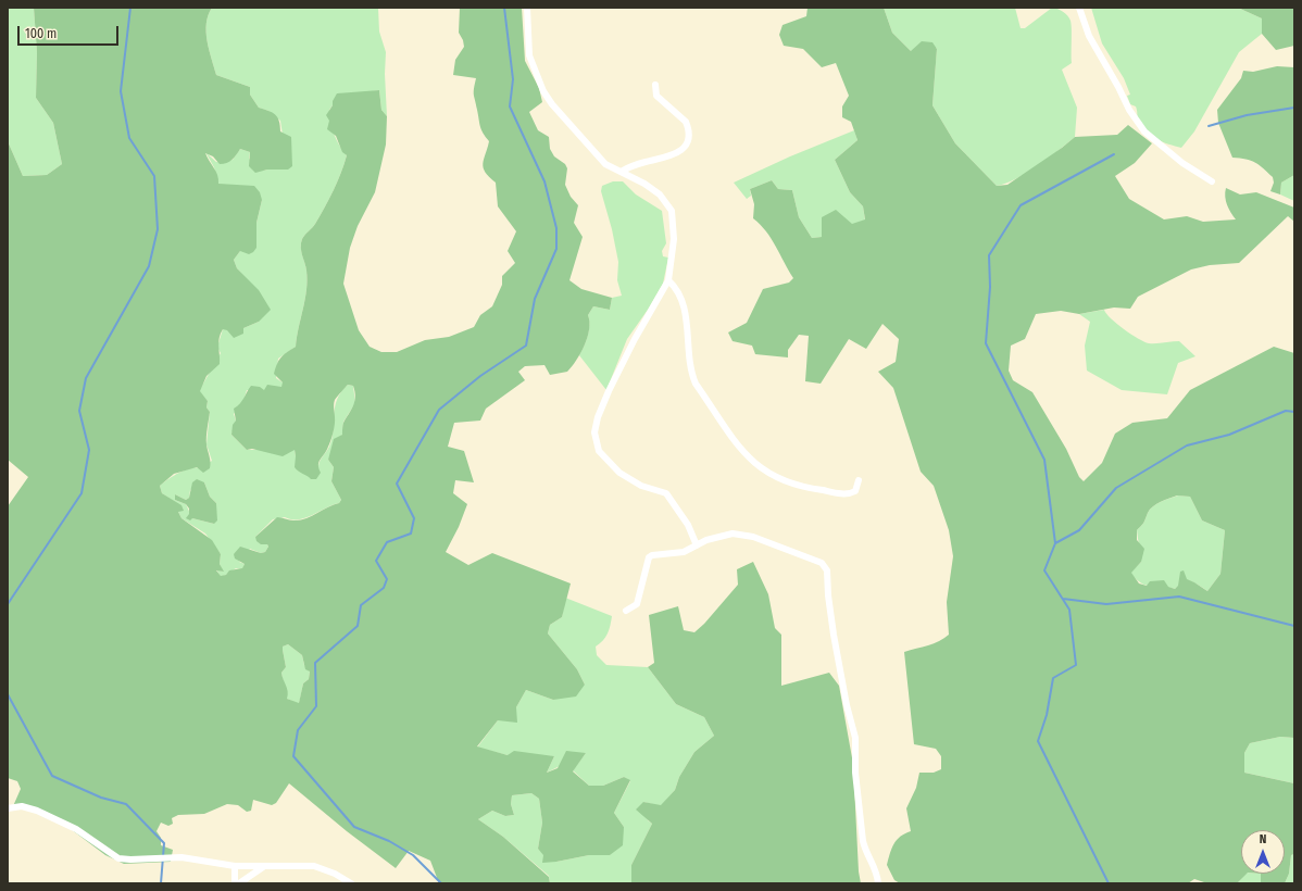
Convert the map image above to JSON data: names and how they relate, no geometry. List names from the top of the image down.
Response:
{
  "scale_bar": "100 m",
  "north": "top"
}
